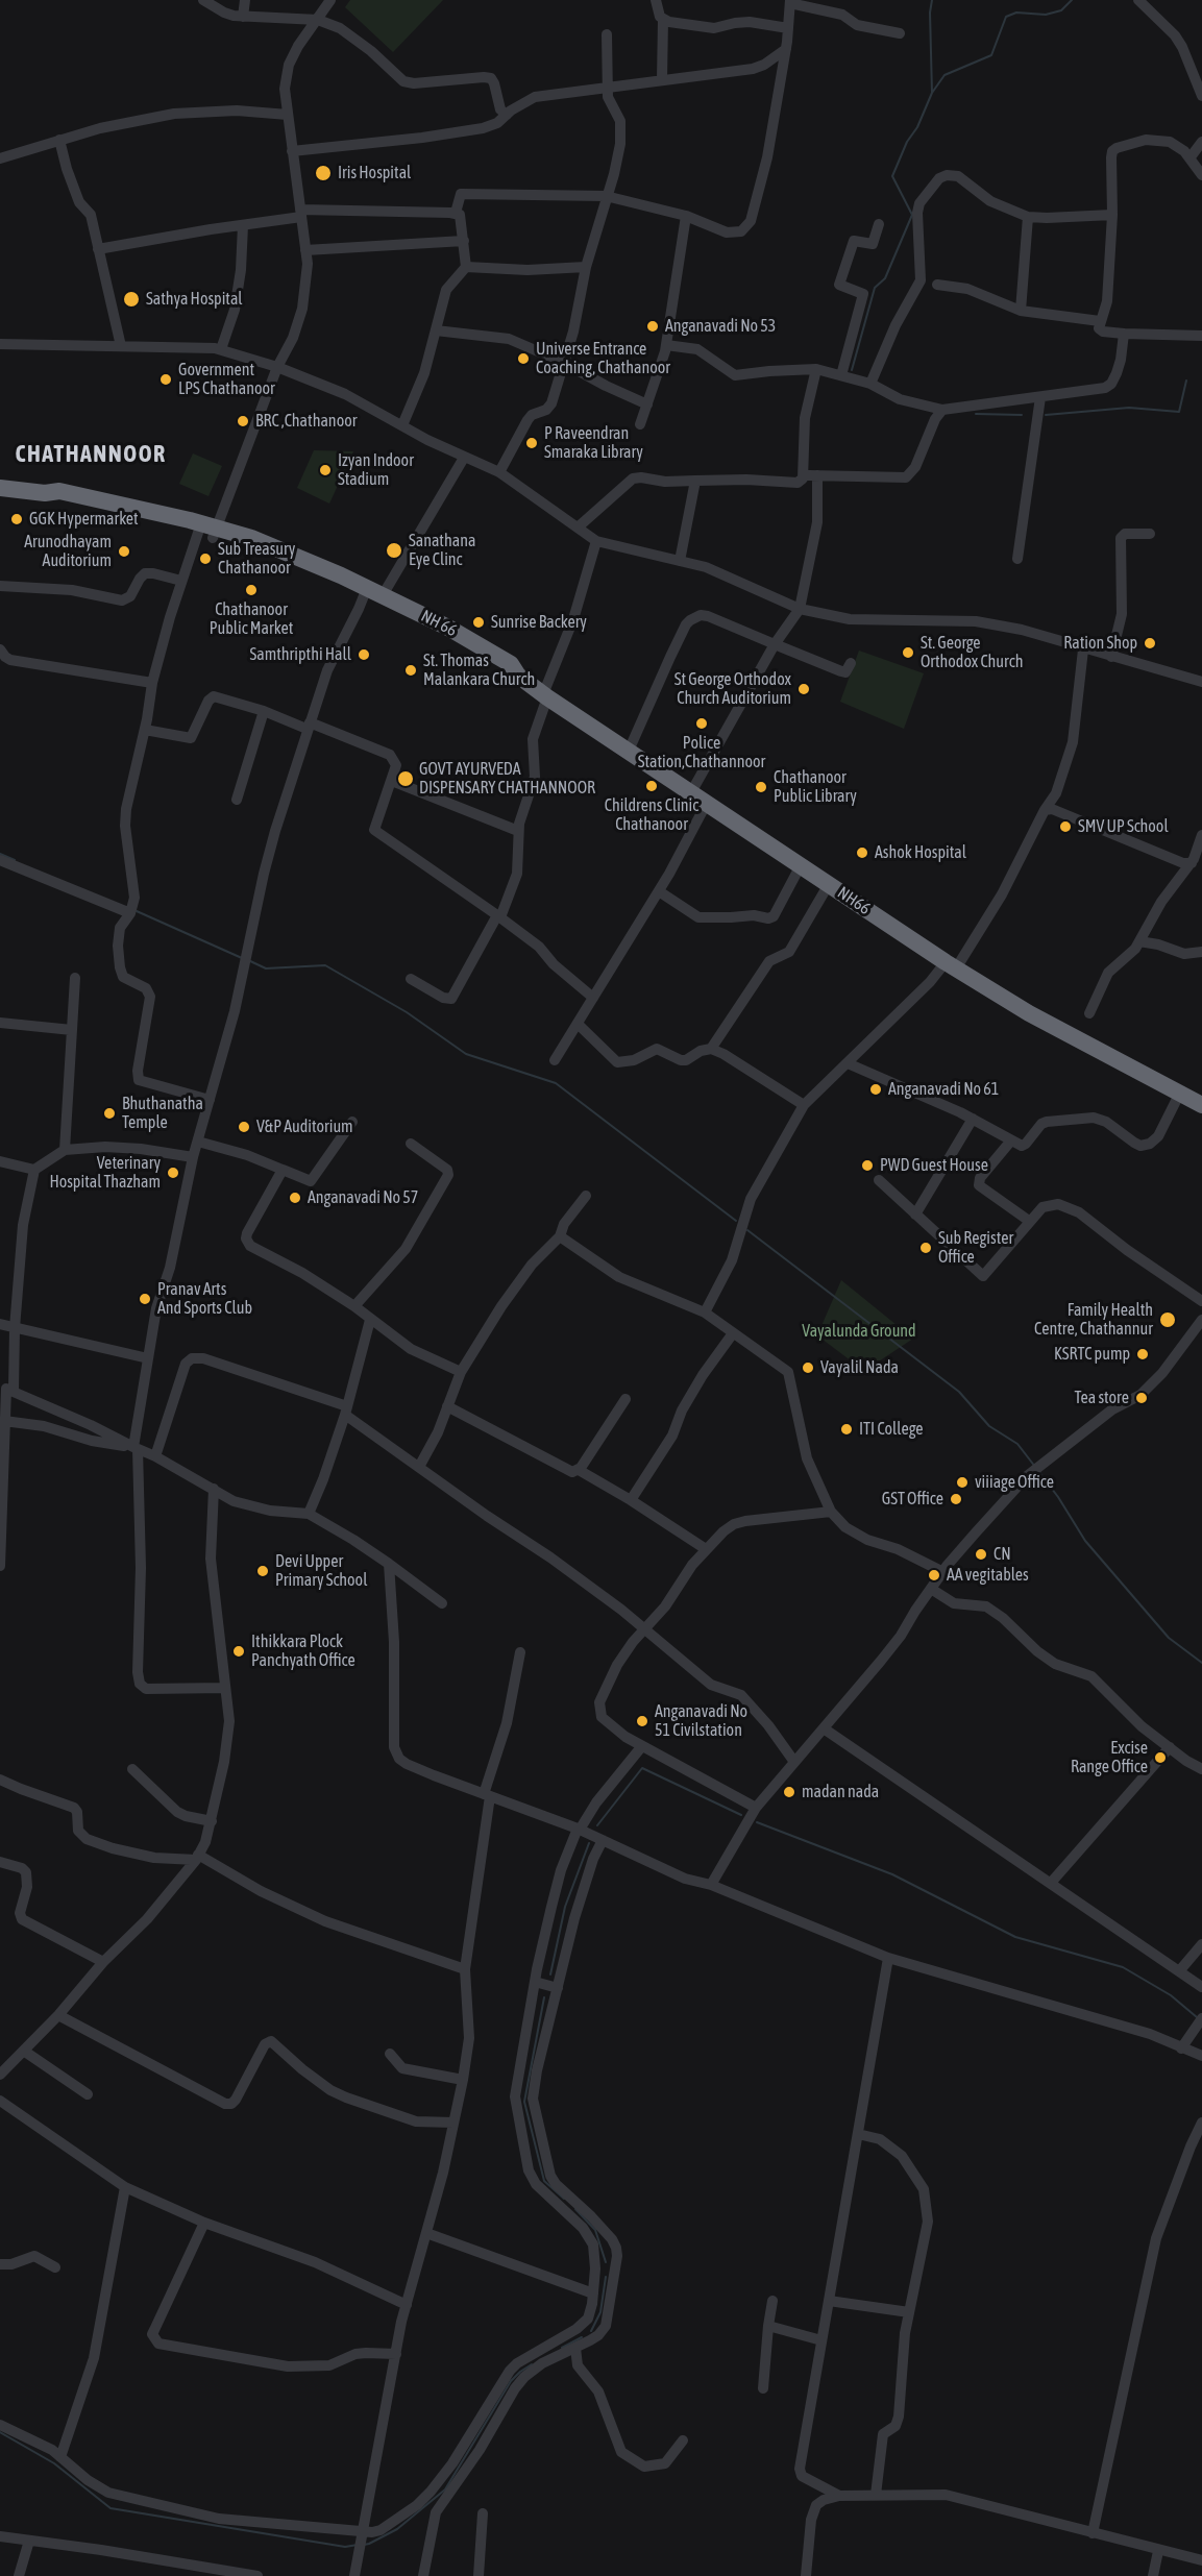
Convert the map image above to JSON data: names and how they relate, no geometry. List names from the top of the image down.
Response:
{
  "streets": {
    "highway": ["NH 66", "NH66"]
  },
  "crossings": [
    ["NH 66", "NH66"]
  ],
  "districts": ["CHATHANNOOR"],
  "parks": ["Vayalunda Ground"],
  "places": [
    "Iris Hospital",
    "Sathya Hospital",
    "Anganavadi No 53",
    "Universe Entrance Coaching, Chathanoor",
    "Government LPS Chathanoor",
    "BRC ,Chathanoor",
    "P Raveendran Smaraka Library",
    "Izyan Indoor Stadium",
    "GGK Hypermarket",
    "Sanathana Eye Clinc",
    "Arunodhayam Auditorium",
    "Sub Treasury Chathanoor",
    "Chathanoor Public Market",
    "Sunrise Backery",
    "Ration Shop",
    "St. George Orthodox Church",
    "Samthripthi Hall",
    "St. Thomas Malankara Church",
    "St George Orthodox Church Auditorium",
    "Police Station,Chathannoor",
    "GOVT AYURVEDA DISPENSARY CHATHANNOOR",
    "Childrens Clinic Chathanoor",
    "Chathanoor Public Library",
    "SMV UP School",
    "Ashok Hospital",
    "Anganavadi No 61",
    "Bhuthanatha Temple",
    "V&P Auditorium",
    "PWD Guest House",
    "Veterinary Hospital Thazham",
    "Anganavadi No 57",
    "Sub Register Office",
    "Pranav Arts And Sports Club",
    "Family Health Centre, Chathannur",
    "KSRTC pump",
    "Vayalil Nada",
    "Tea store",
    "ITI College",
    "viiiage Office",
    "GST Office",
    "CN",
    "Devi Upper Primary School",
    "AA vegitables",
    "Ithikkara Plock Panchyath Office",
    "Anganavadi No 51 Civilstation",
    "Excise Range Office",
    "madan nada"
  ]
}
